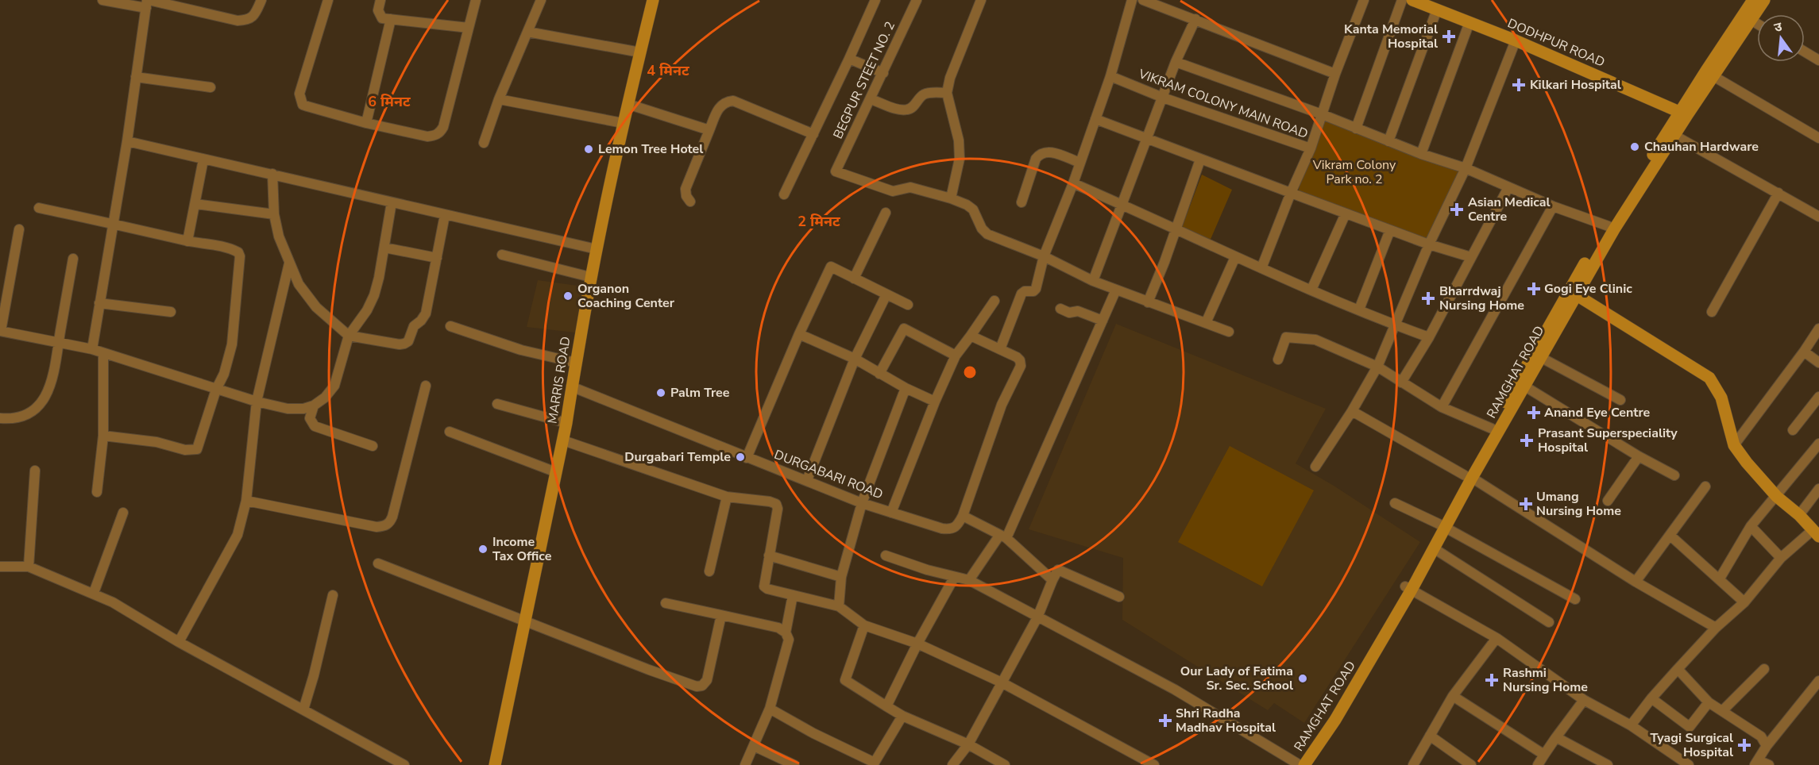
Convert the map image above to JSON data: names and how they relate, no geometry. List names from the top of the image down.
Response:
{
  "streets": {
    "main road": ["DODHPUR ROAD", "RAMGHAT ROAD", "MARRIS ROAD"],
    "street": ["BEGPUR STEET NO. 2", "VIKRAM COLONY MAIN ROAD", "DURGABARI ROAD"]
  },
  "crossings": [
    ["DODHPUR ROAD", "RAMGHAT ROAD"],
    ["MARRIS ROAD", "DURGABARI ROAD"]
  ],
  "parks": ["Vikram Colony Park no. 2"],
  "places": {
    "health": [
      "Kanta Memorial Hospital",
      "Kilkari Hospital",
      "Asian Medical Centre",
      "Gogi Eye Clinic",
      "Bharrdwaj Nursing Home",
      "Anand Eye Centre",
      "Prasant Superspeciality Hospital",
      "Umang Nursing Home",
      "Rashmi Nursing Home",
      "Shri Radha Madhav Hospital",
      "Tyagi Surgical Hospital"
    ],
    "other": [
      "Chauhan Hardware",
      "Lemon Tree Hotel",
      "Organon Coaching Center",
      "Palm Tree",
      "Durgabari Temple",
      "Income Tax Office",
      "Our Lady of Fatima Sr. Sec. School"
    ]
  },
  "north": "top",
  "rings": ["4 मिनट", "6 मिनट", "2 मिनट"]
}
